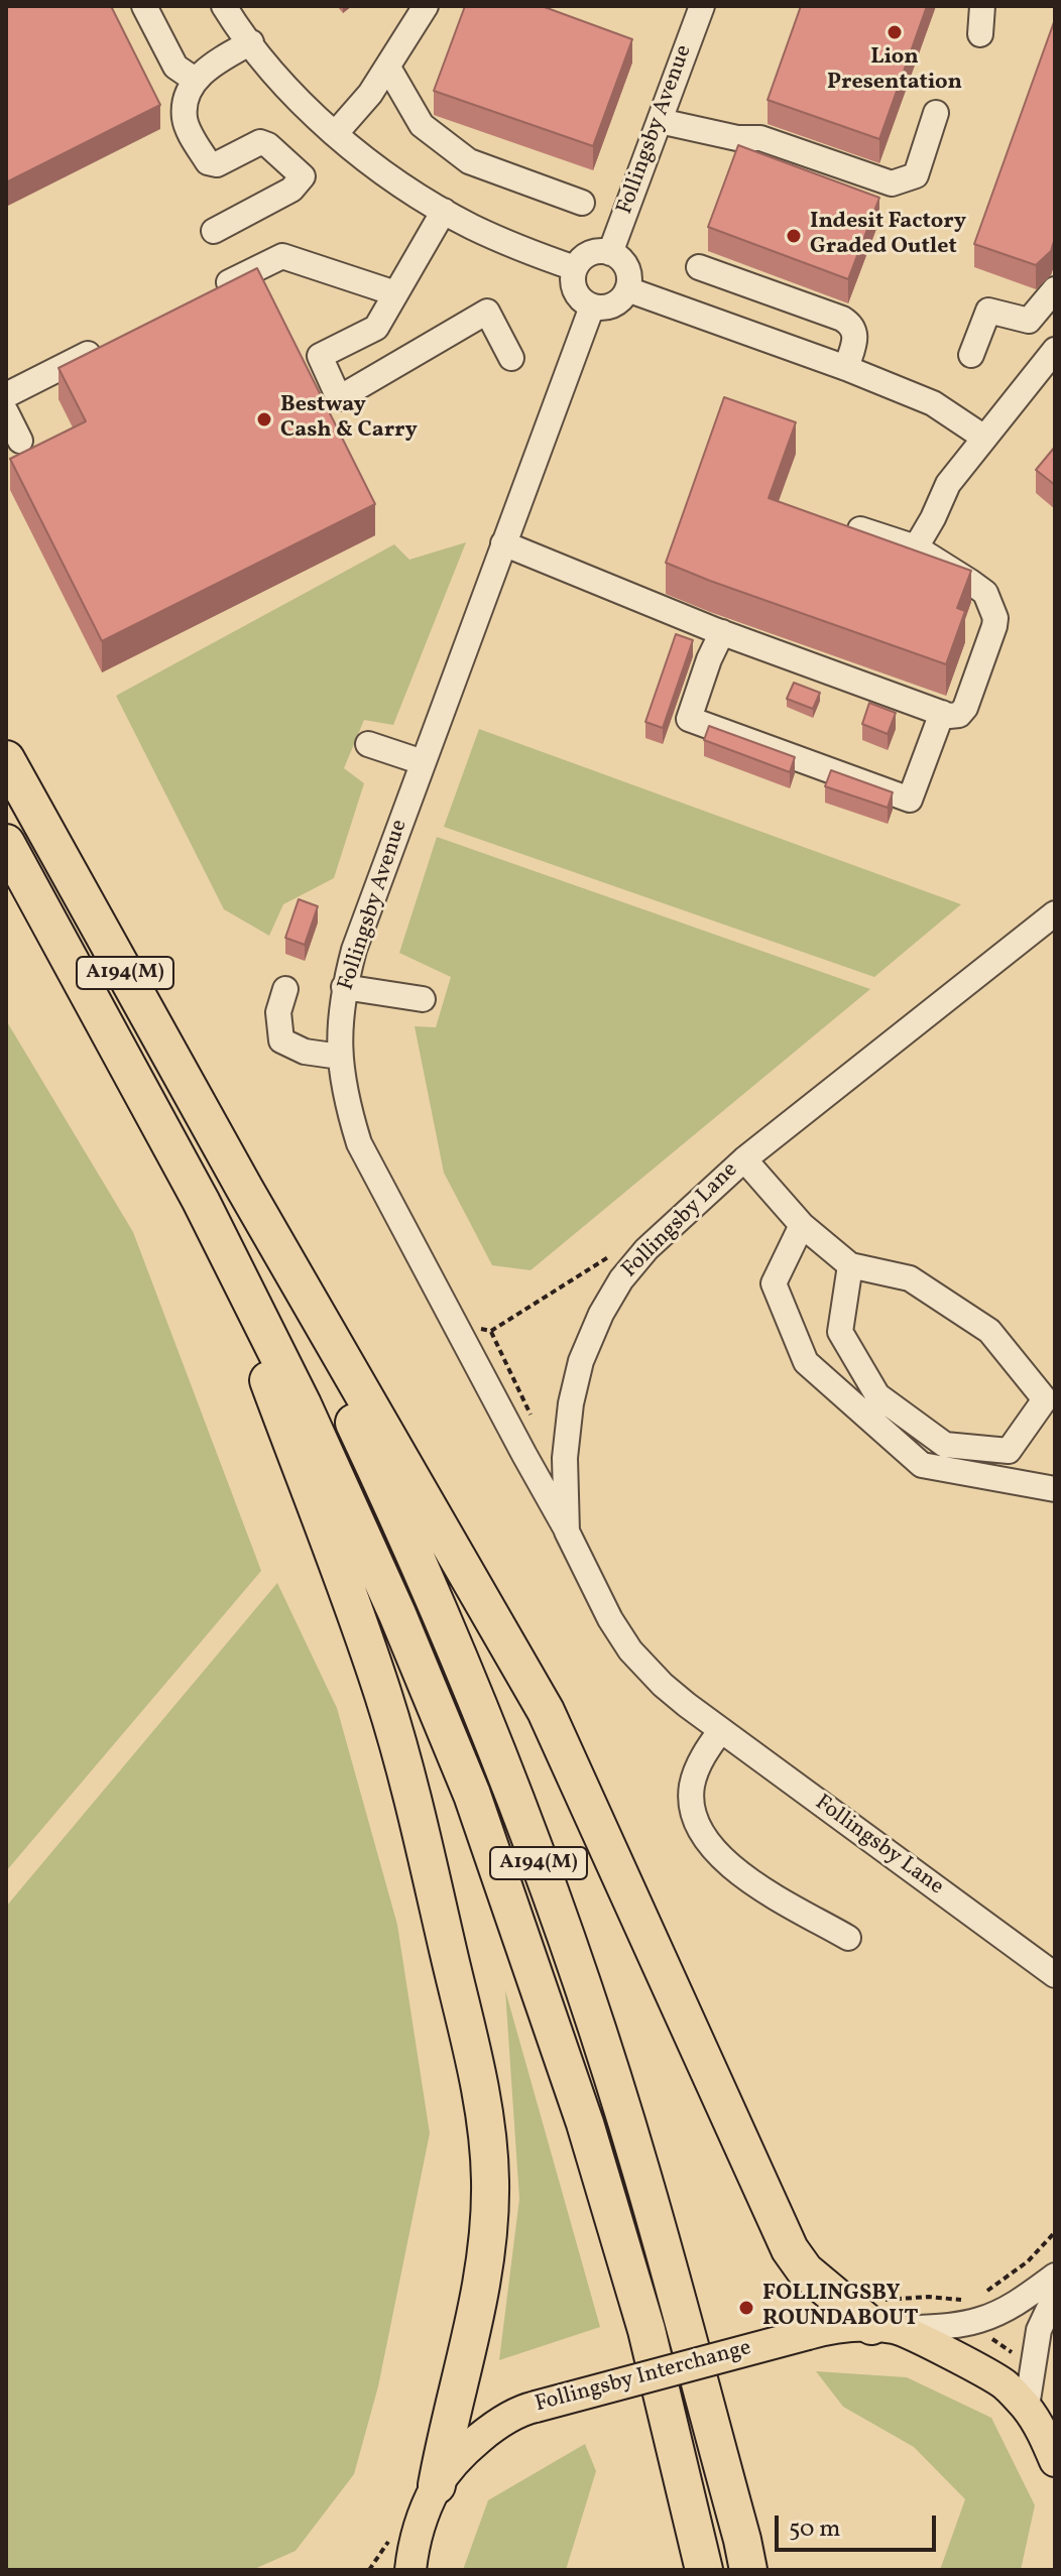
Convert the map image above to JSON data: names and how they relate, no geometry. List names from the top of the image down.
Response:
{
  "streets": {
    "highway": ["A194(M)"],
    "main road": ["Follingsby Interchange"],
    "street": ["Follingsby Avenue", "Follingsby Lane"]
  },
  "crossings": [
    ["Follingsby Avenue", "Follingsby Lane"],
    ["A194(M)", "Follingsby Interchange"]
  ],
  "places": [
    "Lion Presentation",
    "Indesit Factory Graded Outlet",
    "Bestway Cash & Carry",
    "FOLLINGSBY ROUNDABOUT"
  ],
  "scale_bar": "50 m"
}
